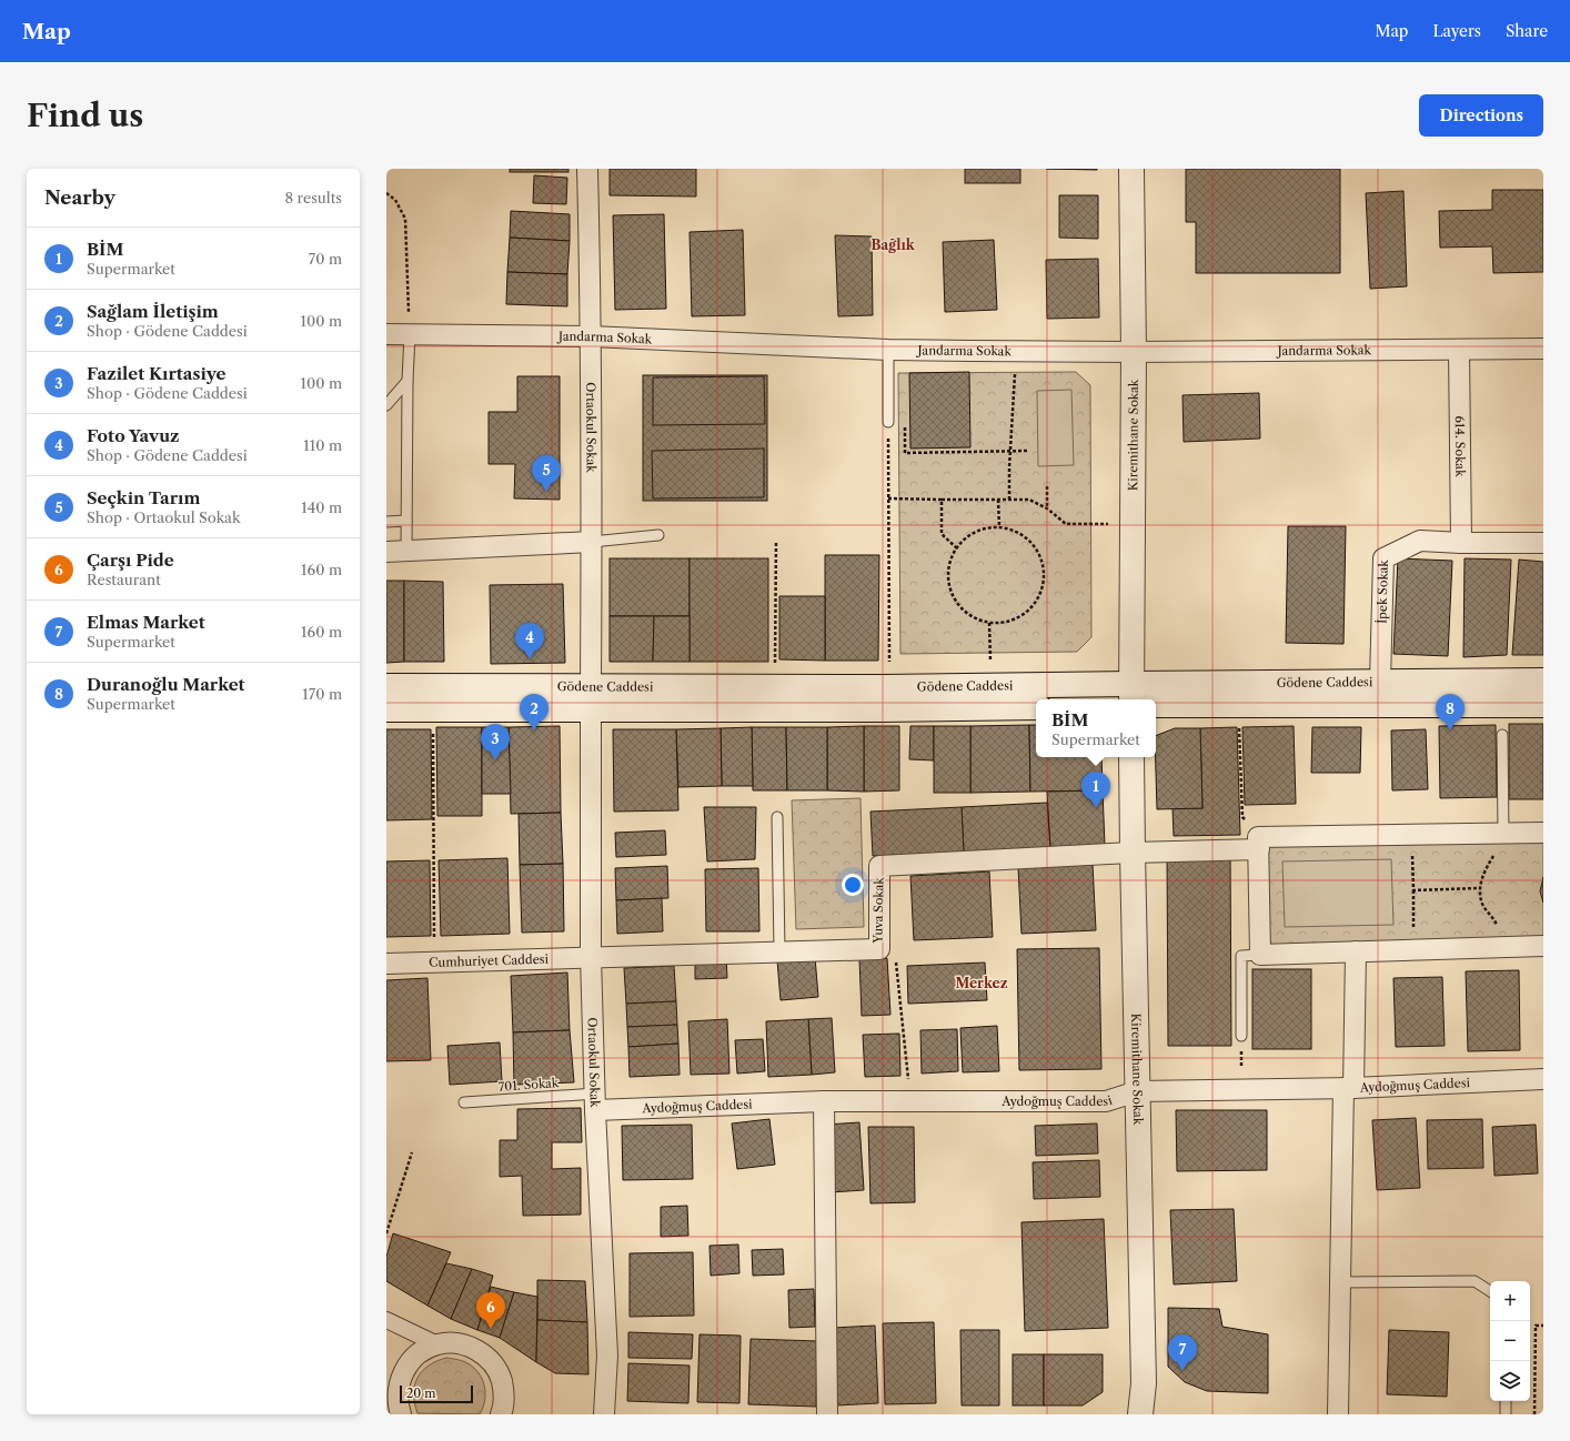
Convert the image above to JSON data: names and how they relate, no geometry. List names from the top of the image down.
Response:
{
  "streets": {
    "main road": ["Kiremithane Sokak", "Gödene Caddesi"],
    "street": [
      "Jandarma Sokak",
      "Ortaokul Sokak",
      "614. Sokak",
      "İpek Sokak",
      "Yuva Sokak",
      "Cumhuriyet Caddesi",
      "Aydoğmuş Caddesi"
    ],
    "lane": ["701. Sokak"]
  },
  "crossings": [
    ["Jandarma Sokak", "Ortaokul Sokak"],
    ["Jandarma Sokak", "Kiremithane Sokak"],
    ["Jandarma Sokak", "614. Sokak"],
    ["Ortaokul Sokak", "Gödene Caddesi"],
    ["Ortaokul Sokak", "Yuva Sokak"],
    ["Ortaokul Sokak", "Cumhuriyet Caddesi"],
    ["Ortaokul Sokak", "701. Sokak"],
    ["Ortaokul Sokak", "Aydoğmuş Caddesi"],
    ["Kiremithane Sokak", "Gödene Caddesi"],
    ["Kiremithane Sokak", "Yuva Sokak"],
    ["Kiremithane Sokak", "Aydoğmuş Caddesi"],
    ["614. Sokak", "İpek Sokak"],
    ["İpek Sokak", "Gödene Caddesi"],
    ["Yuva Sokak", "Cumhuriyet Caddesi"],
    ["701. Sokak", "Aydoğmuş Caddesi"]
  ],
  "districts": ["Bağlık", "Merkez"],
  "scale_bar": "20 m",
  "page": {
    "header": "Map",
    "nav": ["Map", "Layers", "Share"],
    "buttons": "Directions",
    "title": "Find us",
    "heading": ["Nearby", "8 results"],
    "list": [
      {
        "mark": "1",
        "name": "BİM",
        "note": "Supermarket",
        "value": "70 m"
      },
      {
        "mark": "2",
        "name": "Sağlam İletişim",
        "note": "Shop · Gödene Caddesi",
        "value": "100 m"
      },
      {
        "mark": "3",
        "name": "Fazilet Kırtasiye",
        "note": "Shop · Gödene Caddesi",
        "value": "100 m"
      },
      {
        "mark": "4",
        "name": "Foto Yavuz",
        "note": "Shop · Gödene Caddesi",
        "value": "110 m"
      },
      {
        "mark": "5",
        "name": "Seçkin Tarım",
        "note": "Shop · Ortaokul Sokak",
        "value": "140 m"
      },
      {
        "mark": "6",
        "name": "Çarşı Pide",
        "note": "Restaurant",
        "value": "160 m"
      },
      {
        "mark": "7",
        "name": "Elmas Market",
        "note": "Supermarket",
        "value": "160 m"
      },
      {
        "mark": "8",
        "name": "Duranoğlu Market",
        "note": "Supermarket",
        "value": "170 m"
      }
    ],
    "pins": [
      "5",
      "4",
      "2",
      "8",
      "3",
      "1",
      "6",
      "7"
    ],
    "popup": ["BİM", "Supermarket"],
    "map_buttons": ["+", "−"],
    "scale": "20 m"
  }
}
